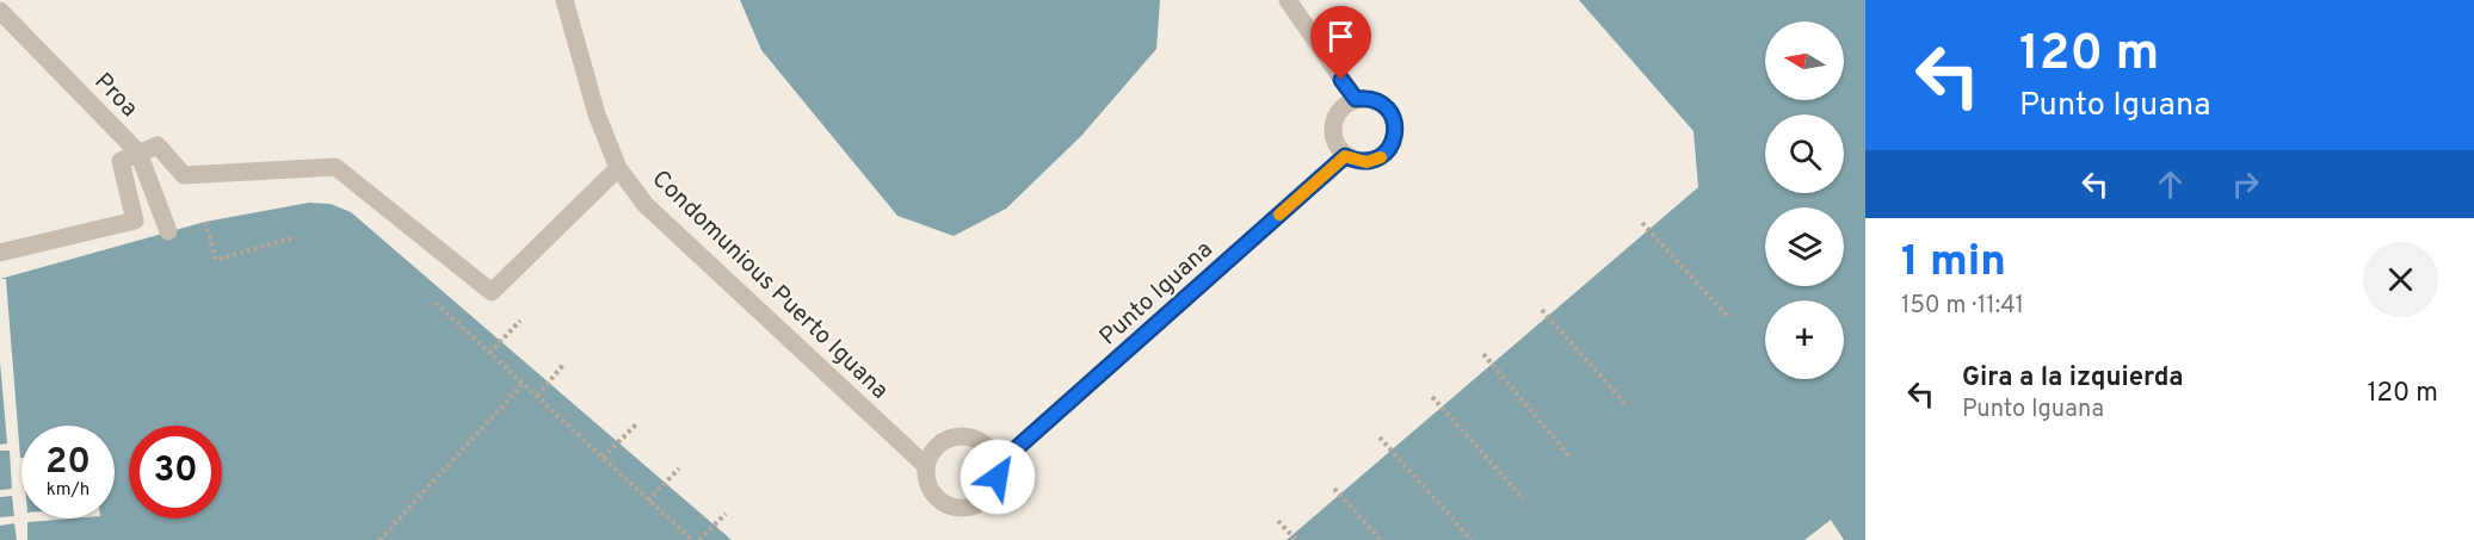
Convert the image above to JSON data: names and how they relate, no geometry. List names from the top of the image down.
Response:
{
  "streets": {
    "street": ["Proa", "Condomunious Puerto Iguana", "Punto Iguana"]
  },
  "crossings": [
    ["Condomunious Puerto Iguana", "Punto Iguana"]
  ],
  "north": "left",
  "page": {
    "turn": ["120 m", "Punto Iguana"],
    "map_buttons": "+",
    "heading": ["1 min", "150 m · 11:41"],
    "list": [
      {
        "name": "Gira a la izquierda",
        "note": "Punto Iguana",
        "value": "120 m"
      }
    ],
    "speed": "20 km/h",
    "limit": "30"
  }
}
